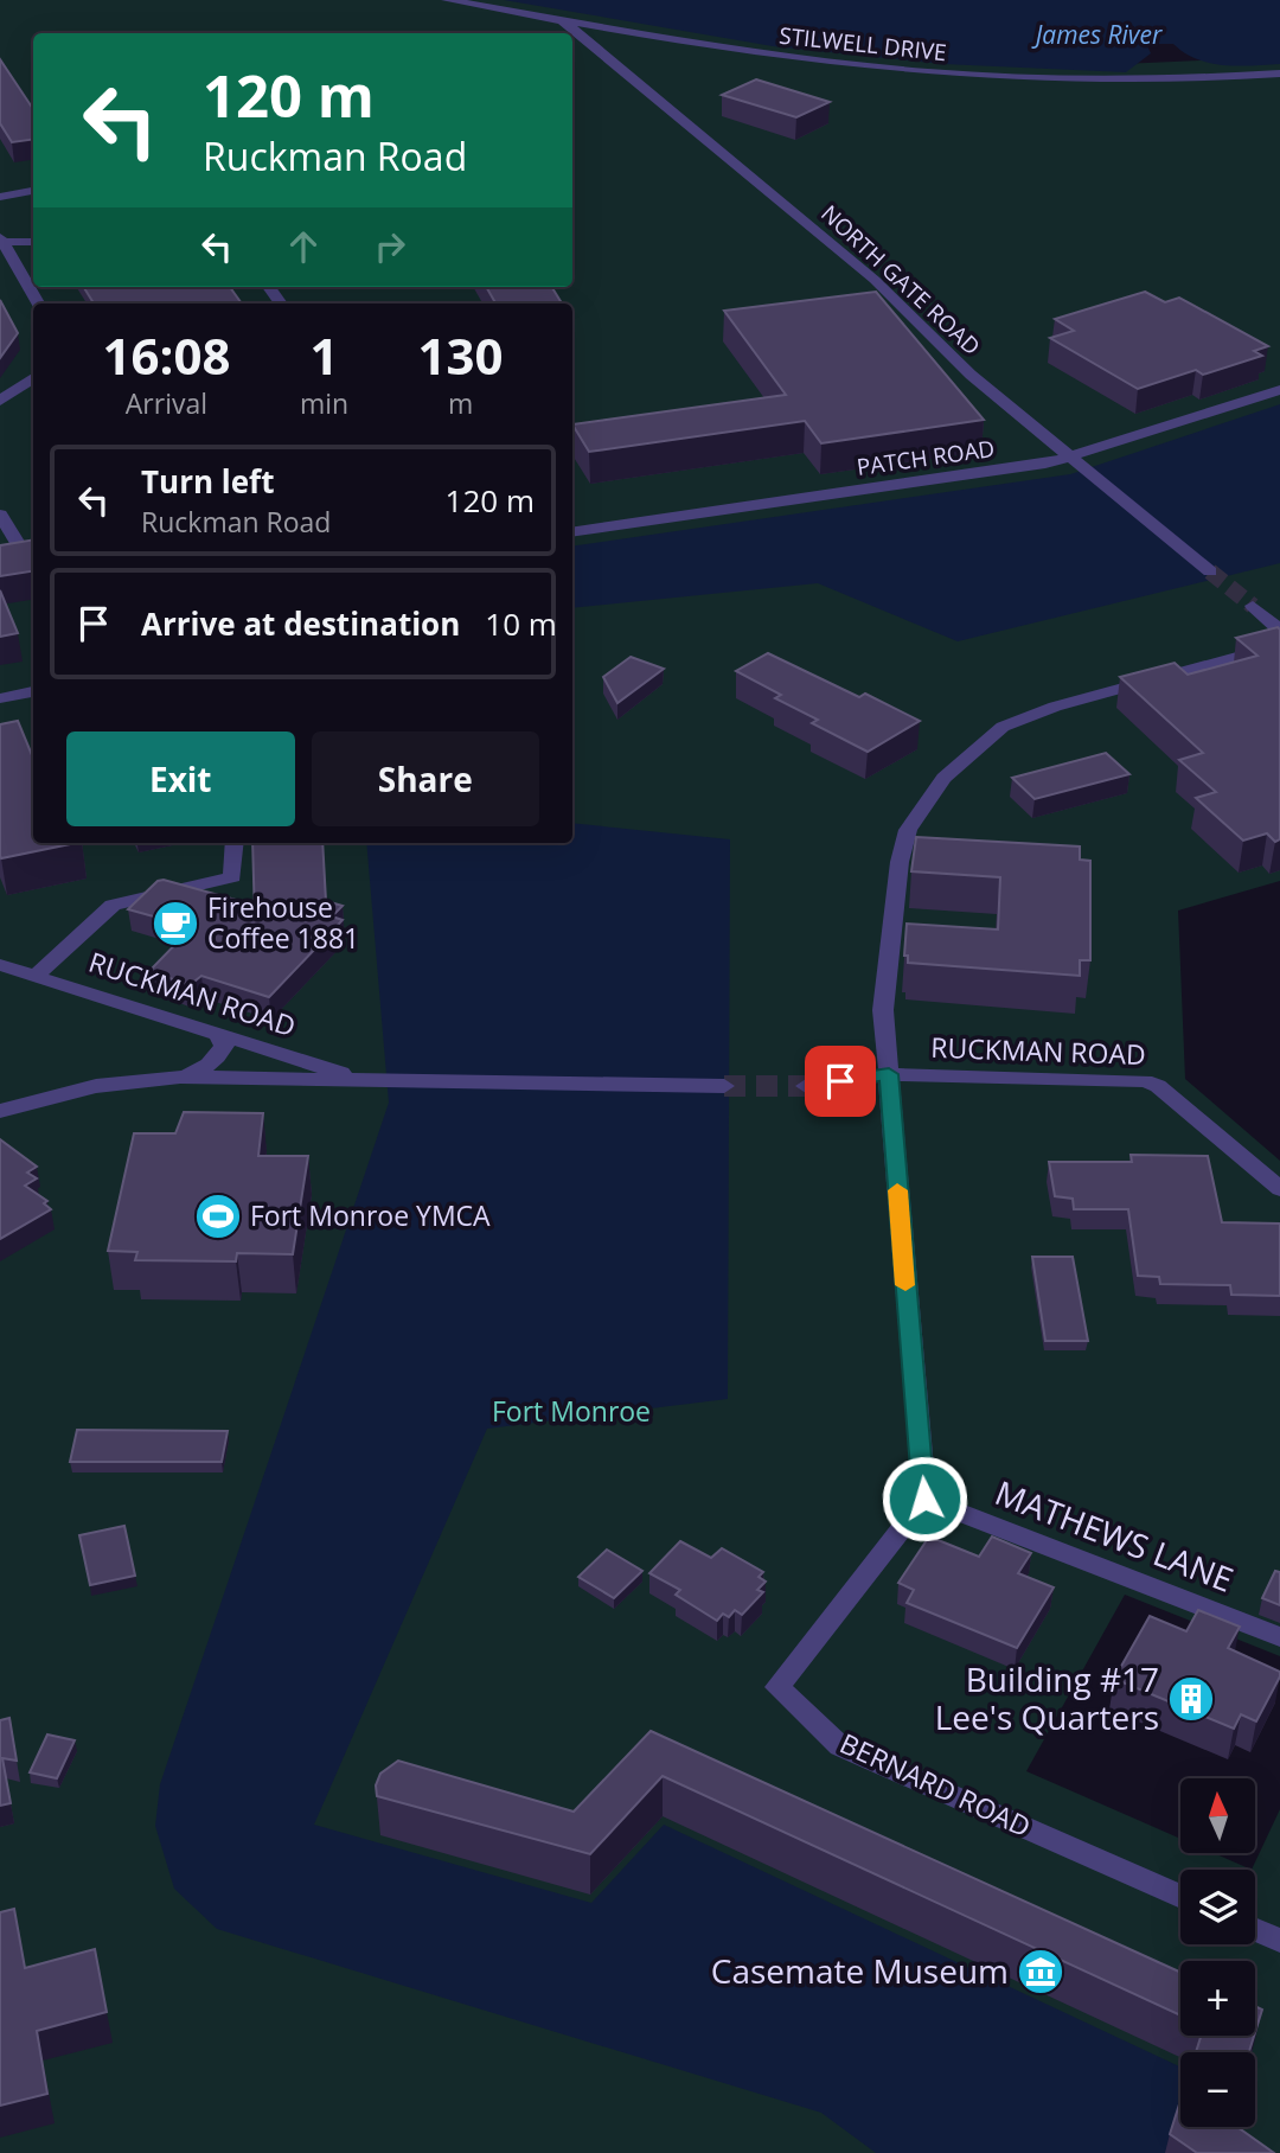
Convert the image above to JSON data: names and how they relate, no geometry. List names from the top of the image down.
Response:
{
  "streets": {
    "street": [
      "STILWELL DRIVE",
      "NORTH GATE ROAD",
      "PATCH ROAD",
      "RUCKMAN ROAD",
      "MATHEWS LANE",
      "BERNARD ROAD"
    ]
  },
  "crossings": [
    ["STILWELL DRIVE", "NORTH GATE ROAD"],
    ["NORTH GATE ROAD", "PATCH ROAD"],
    ["MATHEWS LANE", "BERNARD ROAD"]
  ],
  "water": ["James River"],
  "parks": ["Fort Monroe"],
  "places": {
    "cafe": ["Firehouse Coffee 1881"],
    "sports": ["Fort Monroe YMCA"],
    "building": ["Building #17 Lee's Quarters"],
    "museum": ["Casemate Museum"]
  },
  "north": "top",
  "page": {
    "turn": ["120 m", "Ruckman Road"],
    "eta": [
      "16:08",
      "Arrival",
      "1",
      "min",
      "130",
      "m"
    ],
    "list": [
      {
        "name": "Turn left",
        "note": "Ruckman Road",
        "value": "120 m"
      },
      {
        "name": "Arrive at destination",
        "value": "10 m"
      }
    ],
    "buttons": ["Exit", "Share"],
    "map_buttons": ["+", "−"]
  }
}
